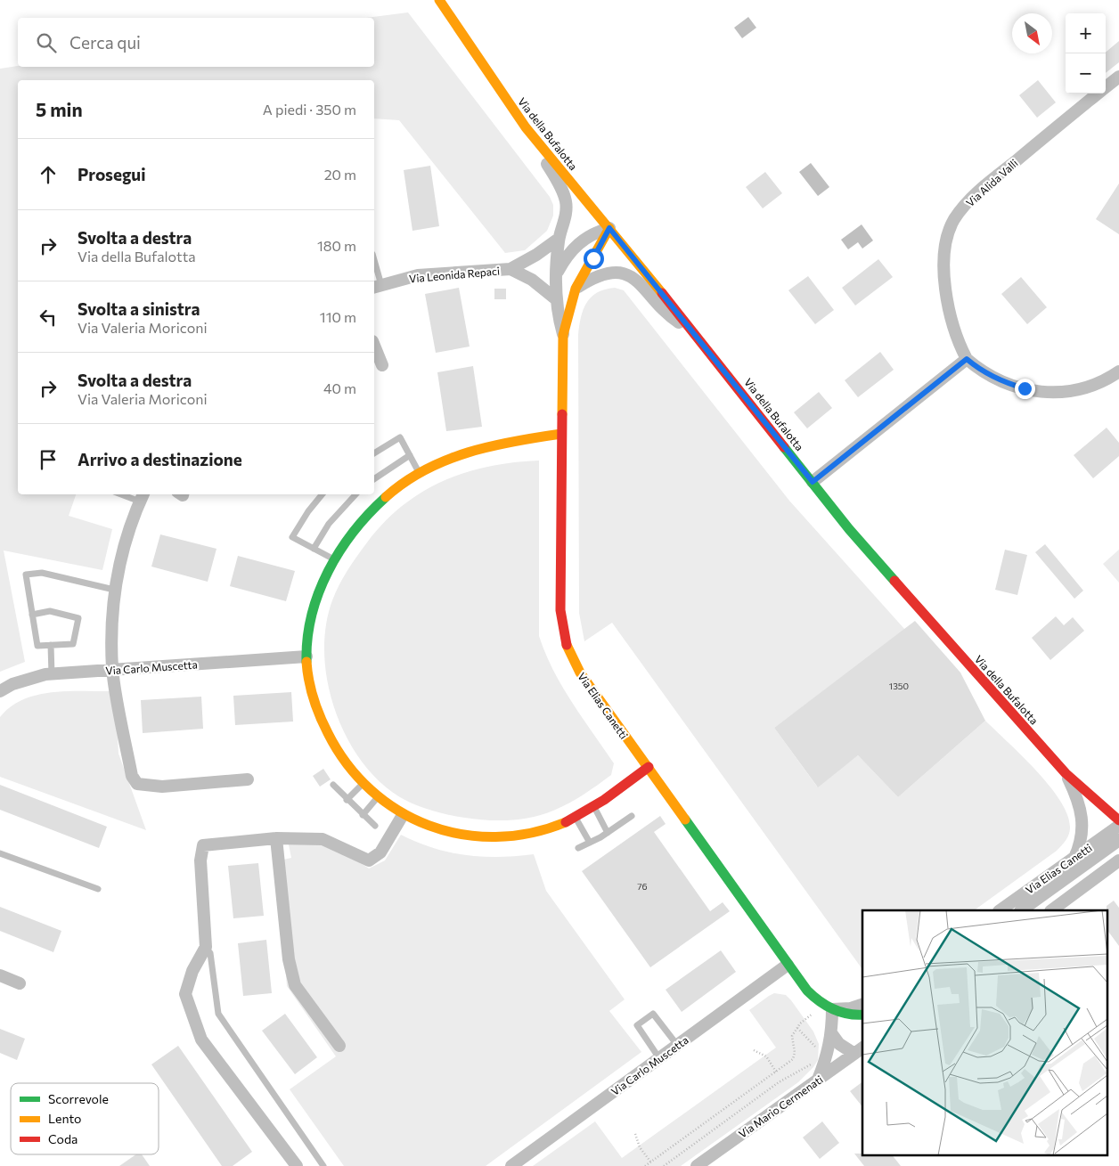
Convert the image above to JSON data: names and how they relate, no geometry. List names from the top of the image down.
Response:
{
  "streets": {
    "street": [
      "Via della Bufalotta",
      "Via Alida Valli",
      "Via Leonida Repaci",
      "Via Carlo Muscetta",
      "Via Elias Canetti",
      "Via Mario Cermenati"
    ]
  },
  "crossings": [
    ["Via della Bufalotta", "Via Elias Canetti"],
    ["Via Carlo Muscetta", "Via Elias Canetti"]
  ],
  "house_numbers": ["1350", "76"],
  "legend": ["Scorrevole", "Lento", "Coda"],
  "north": "bottom right",
  "page": {
    "map_buttons": ["+", "−"],
    "search": "Cerca qui",
    "heading": ["5 min", "A piedi · 350 m"],
    "list": [
      ["Prosegui", "20 m"],
      ["Svolta a destra", "Via della Bufalotta", "180 m"],
      ["Svolta a sinistra", "Via Valeria Moriconi", "110 m"],
      ["Svolta a destra", "Via Valeria Moriconi", "40 m"],
      "Arrivo a destinazione"
    ]
  }
}
